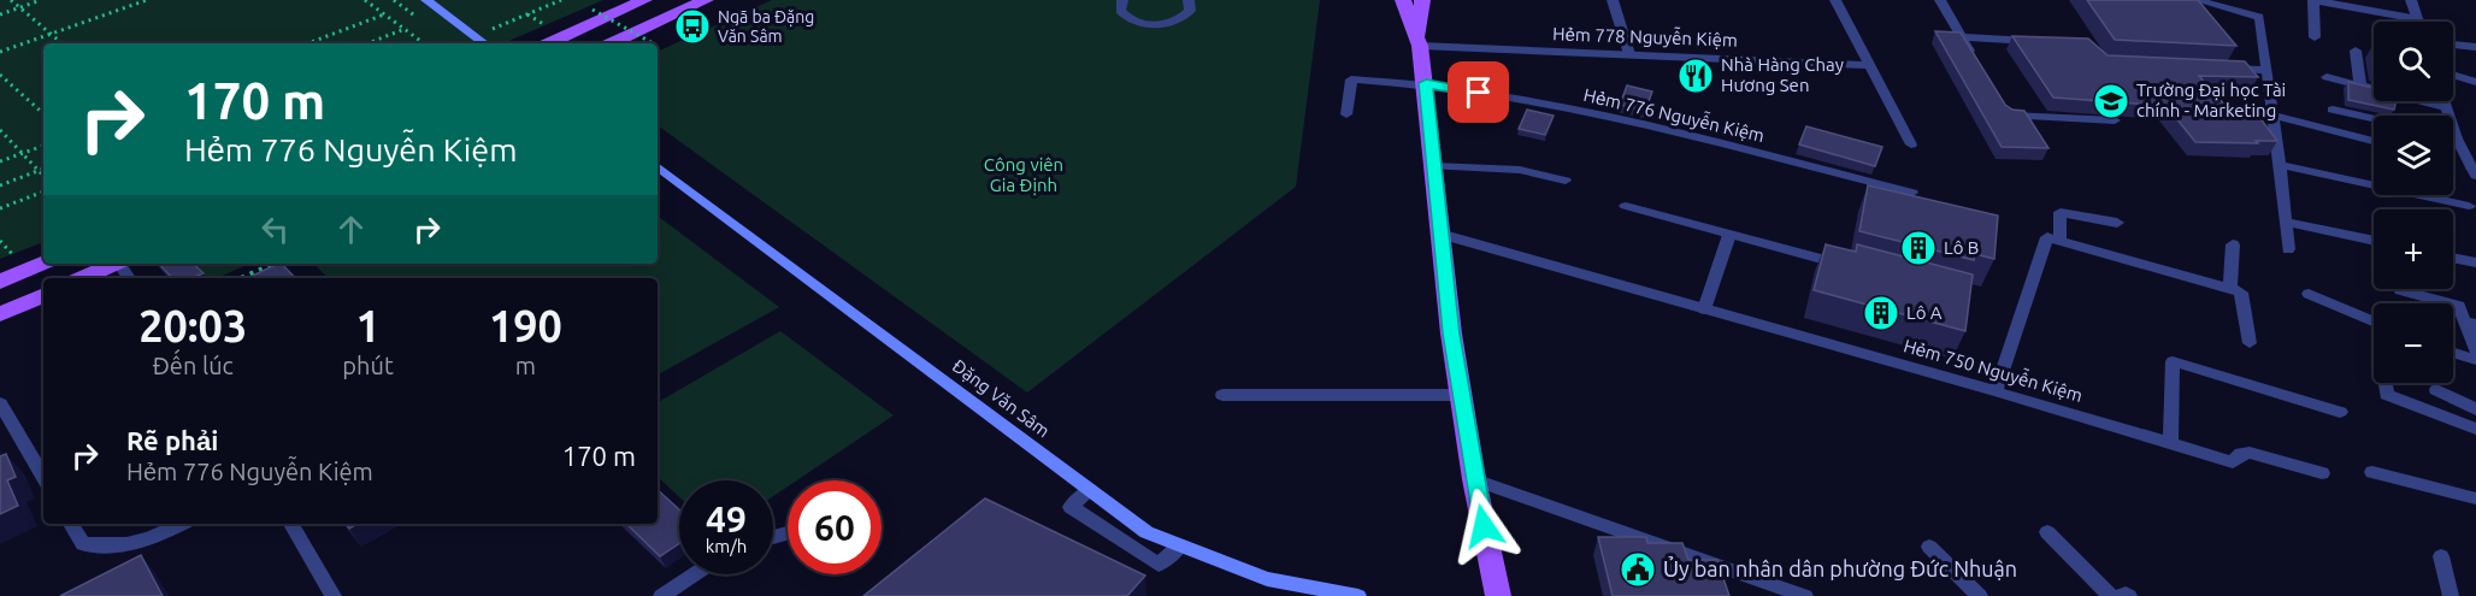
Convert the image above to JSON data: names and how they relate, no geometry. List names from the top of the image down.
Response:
{
  "streets": {
    "street": [
      "Hẻm 778 Nguyễn Kiệm",
      "Hẻm 776 Nguyễn Kiệm",
      "Hẻm 750 Nguyễn Kiệm",
      "Đặng Văn Sâm"
    ]
  },
  "parks": ["Công viên Gia Định"],
  "places": {
    "bus stop": ["Ngã ba Đặng Văn Sâm"],
    "restaurant": ["Nhà Hàng Chay Hương Sen"],
    "school or university": ["Trường Đại học Tài chính - Marketing"],
    "building": ["Lô B", "Lô A"],
    "public building": ["Ủy ban nhân dân phường Đức Nhuận"]
  },
  "page": {
    "map_buttons": ["+", "−"],
    "turn": ["170 m", "Hẻm 776 Nguyễn Kiệm"],
    "eta": [
      "20:03",
      "Đến lúc",
      "1",
      "phút",
      "190",
      "m"
    ],
    "list": [
      {
        "name": "Rẽ phải",
        "note": "Hẻm 776 Nguyễn Kiệm",
        "value": "170 m"
      }
    ],
    "speed": "49 km/h",
    "limit": "60"
  }
}
